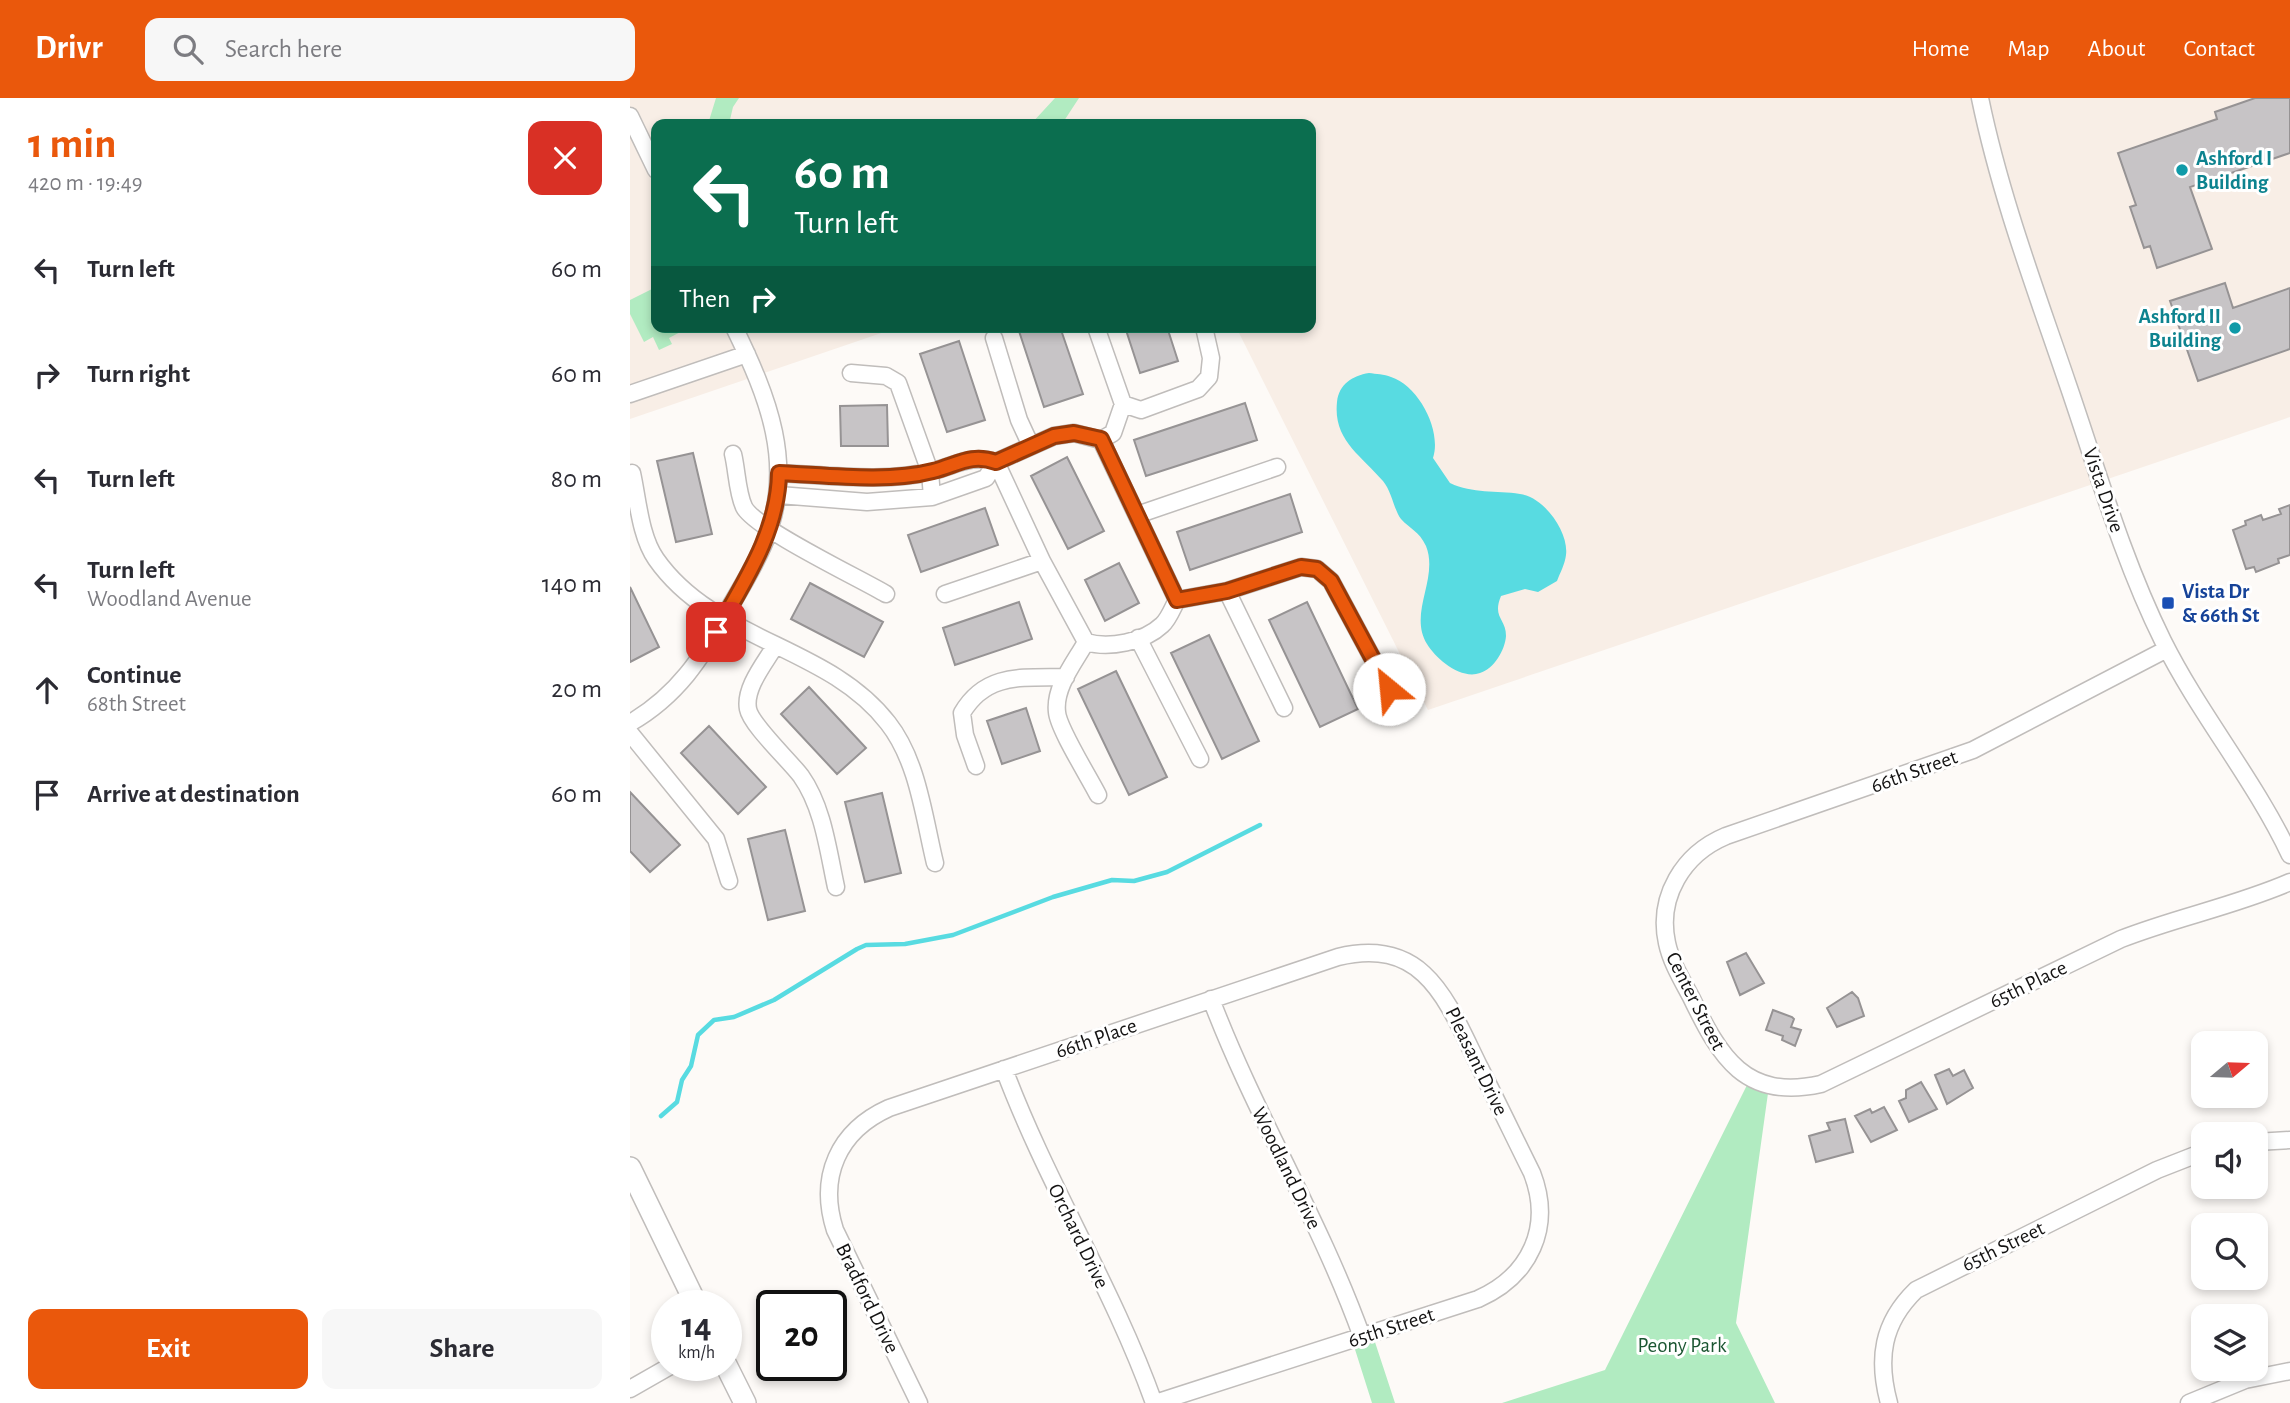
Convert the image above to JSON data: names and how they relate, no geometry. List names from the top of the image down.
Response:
{
  "streets": {
    "street": [
      "Vista Drive",
      "66th Street",
      "65th Place",
      "Center Street",
      "66th Place",
      "Pleasant Drive",
      "Woodland Drive",
      "Orchard Drive",
      "65th Street",
      "Bradford Drive"
    ]
  },
  "crossings": [
    ["Vista Drive", "66th Street"],
    ["66th Street", "Center Street"],
    ["65th Place", "Center Street"],
    ["66th Place", "Pleasant Drive"],
    ["66th Place", "Woodland Drive"],
    ["66th Place", "Orchard Drive"],
    ["66th Place", "Bradford Drive"],
    ["Pleasant Drive", "65th Street"],
    ["Woodland Drive", "65th Street"],
    ["Orchard Drive", "65th Street"]
  ],
  "parks": ["Peony Park"],
  "places": {
    "other": ["Ashford I Building", "Ashford II Building"],
    "transit": ["Vista Dr & 66th St"]
  },
  "north": "right",
  "page": {
    "header": "Drivr",
    "search": "Search here",
    "nav": [
      "Home",
      "Map",
      "About",
      "Contact"
    ],
    "heading": ["1 min", "420 m · 19:49"],
    "turn": ["60 m", "Turn left"],
    "list": [
      {
        "name": "Turn left",
        "value": "60 m"
      },
      {
        "name": "Turn right",
        "value": "60 m"
      },
      {
        "name": "Turn left",
        "value": "80 m"
      },
      {
        "name": "Turn left",
        "note": "Woodland Avenue",
        "value": "140 m"
      },
      {
        "name": "Continue",
        "note": "68th Street",
        "value": "20 m"
      },
      {
        "name": "Arrive at destination",
        "value": "60 m"
      }
    ],
    "then": "Then",
    "speed": "14 km/h",
    "limit": "20",
    "buttons": ["Exit", "Share"]
  }
}
